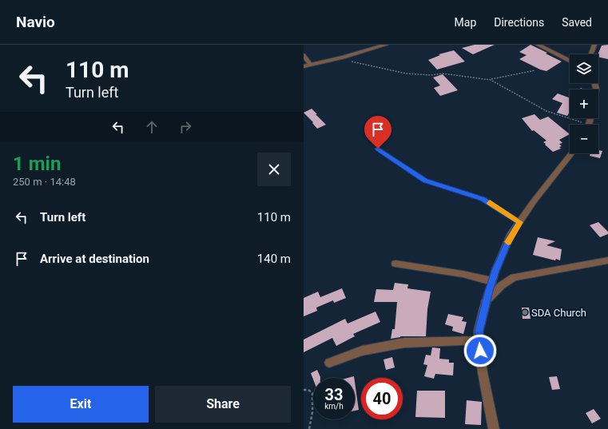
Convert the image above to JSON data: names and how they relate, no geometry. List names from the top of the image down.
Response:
{
  "places": ["SDA Church"],
  "page": {
    "header": "Navio",
    "nav": ["Map", "Directions", "Saved"],
    "turn": ["110 m", "Turn left"],
    "map_buttons": ["+", "−"],
    "heading": ["1 min", "250 m · 14:48"],
    "list": [
      {
        "name": "Turn left",
        "value": "110 m"
      },
      {
        "name": "Arrive at destination",
        "value": "140 m"
      }
    ],
    "speed": "33 km/h",
    "limit": "40",
    "buttons": ["Exit", "Share"]
  }
}
